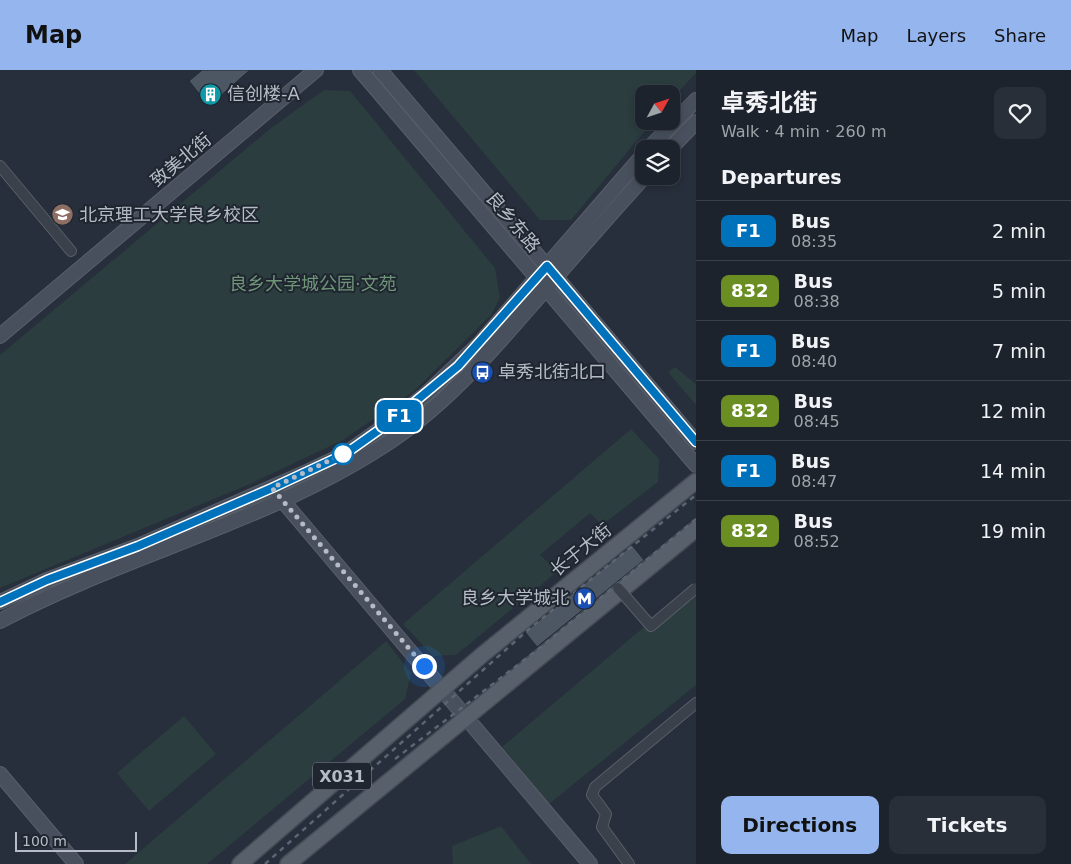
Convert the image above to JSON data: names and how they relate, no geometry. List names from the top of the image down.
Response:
{
  "streets": {
    "main road": [
      "致美北街",
      "良乡东路",
      "长于大街",
      "X031"
    ]
  },
  "parks": ["良乡大学城公园·文苑"],
  "places": {
    "building": ["信创楼-A"],
    "school or university": ["北京理工大学良乡校区"],
    "bus stop": ["卓秀北街北口"],
    "metro station": ["良乡大学城北"]
  },
  "lines": ["bus line F1"],
  "scale_bar": "100 m",
  "north": "top right",
  "page": {
    "header": "Map",
    "nav": ["Map", "Layers", "Share"],
    "on_map": "F1",
    "heading": [
      ["卓秀北街", "Walk · 4 min · 260 m"],
      "Departures"
    ],
    "list": [
      {
        "mark": "F1",
        "name": "Bus",
        "note": "08:35",
        "value": "2 min"
      },
      {
        "mark": "832",
        "name": "Bus",
        "note": "08:38",
        "value": "5 min"
      },
      {
        "mark": "F1",
        "name": "Bus",
        "note": "08:40",
        "value": "7 min"
      },
      {
        "mark": "832",
        "name": "Bus",
        "note": "08:45",
        "value": "12 min"
      },
      {
        "mark": "F1",
        "name": "Bus",
        "note": "08:47",
        "value": "14 min"
      },
      {
        "mark": "832",
        "name": "Bus",
        "note": "08:52",
        "value": "19 min"
      }
    ],
    "buttons": ["Directions", "Tickets"],
    "scale": "100 m"
  }
}
